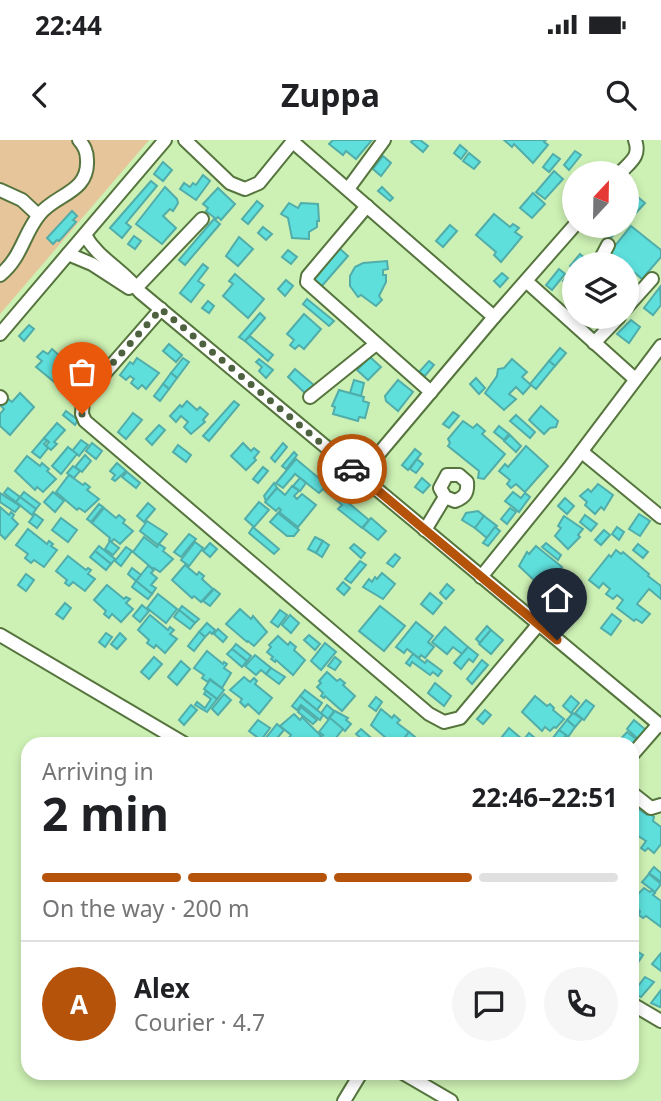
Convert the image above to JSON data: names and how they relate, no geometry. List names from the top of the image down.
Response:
{
  "north": "top",
  "page": {
    "status": "22:44",
    "header": "Zuppa",
    "heading": ["2 min", "Arriving in", "22:46–22:51"],
    "panel": ["Alex", "Courier · 4.7"],
    "bar": "On the way · 200 m",
    "round": "A"
  }
}
